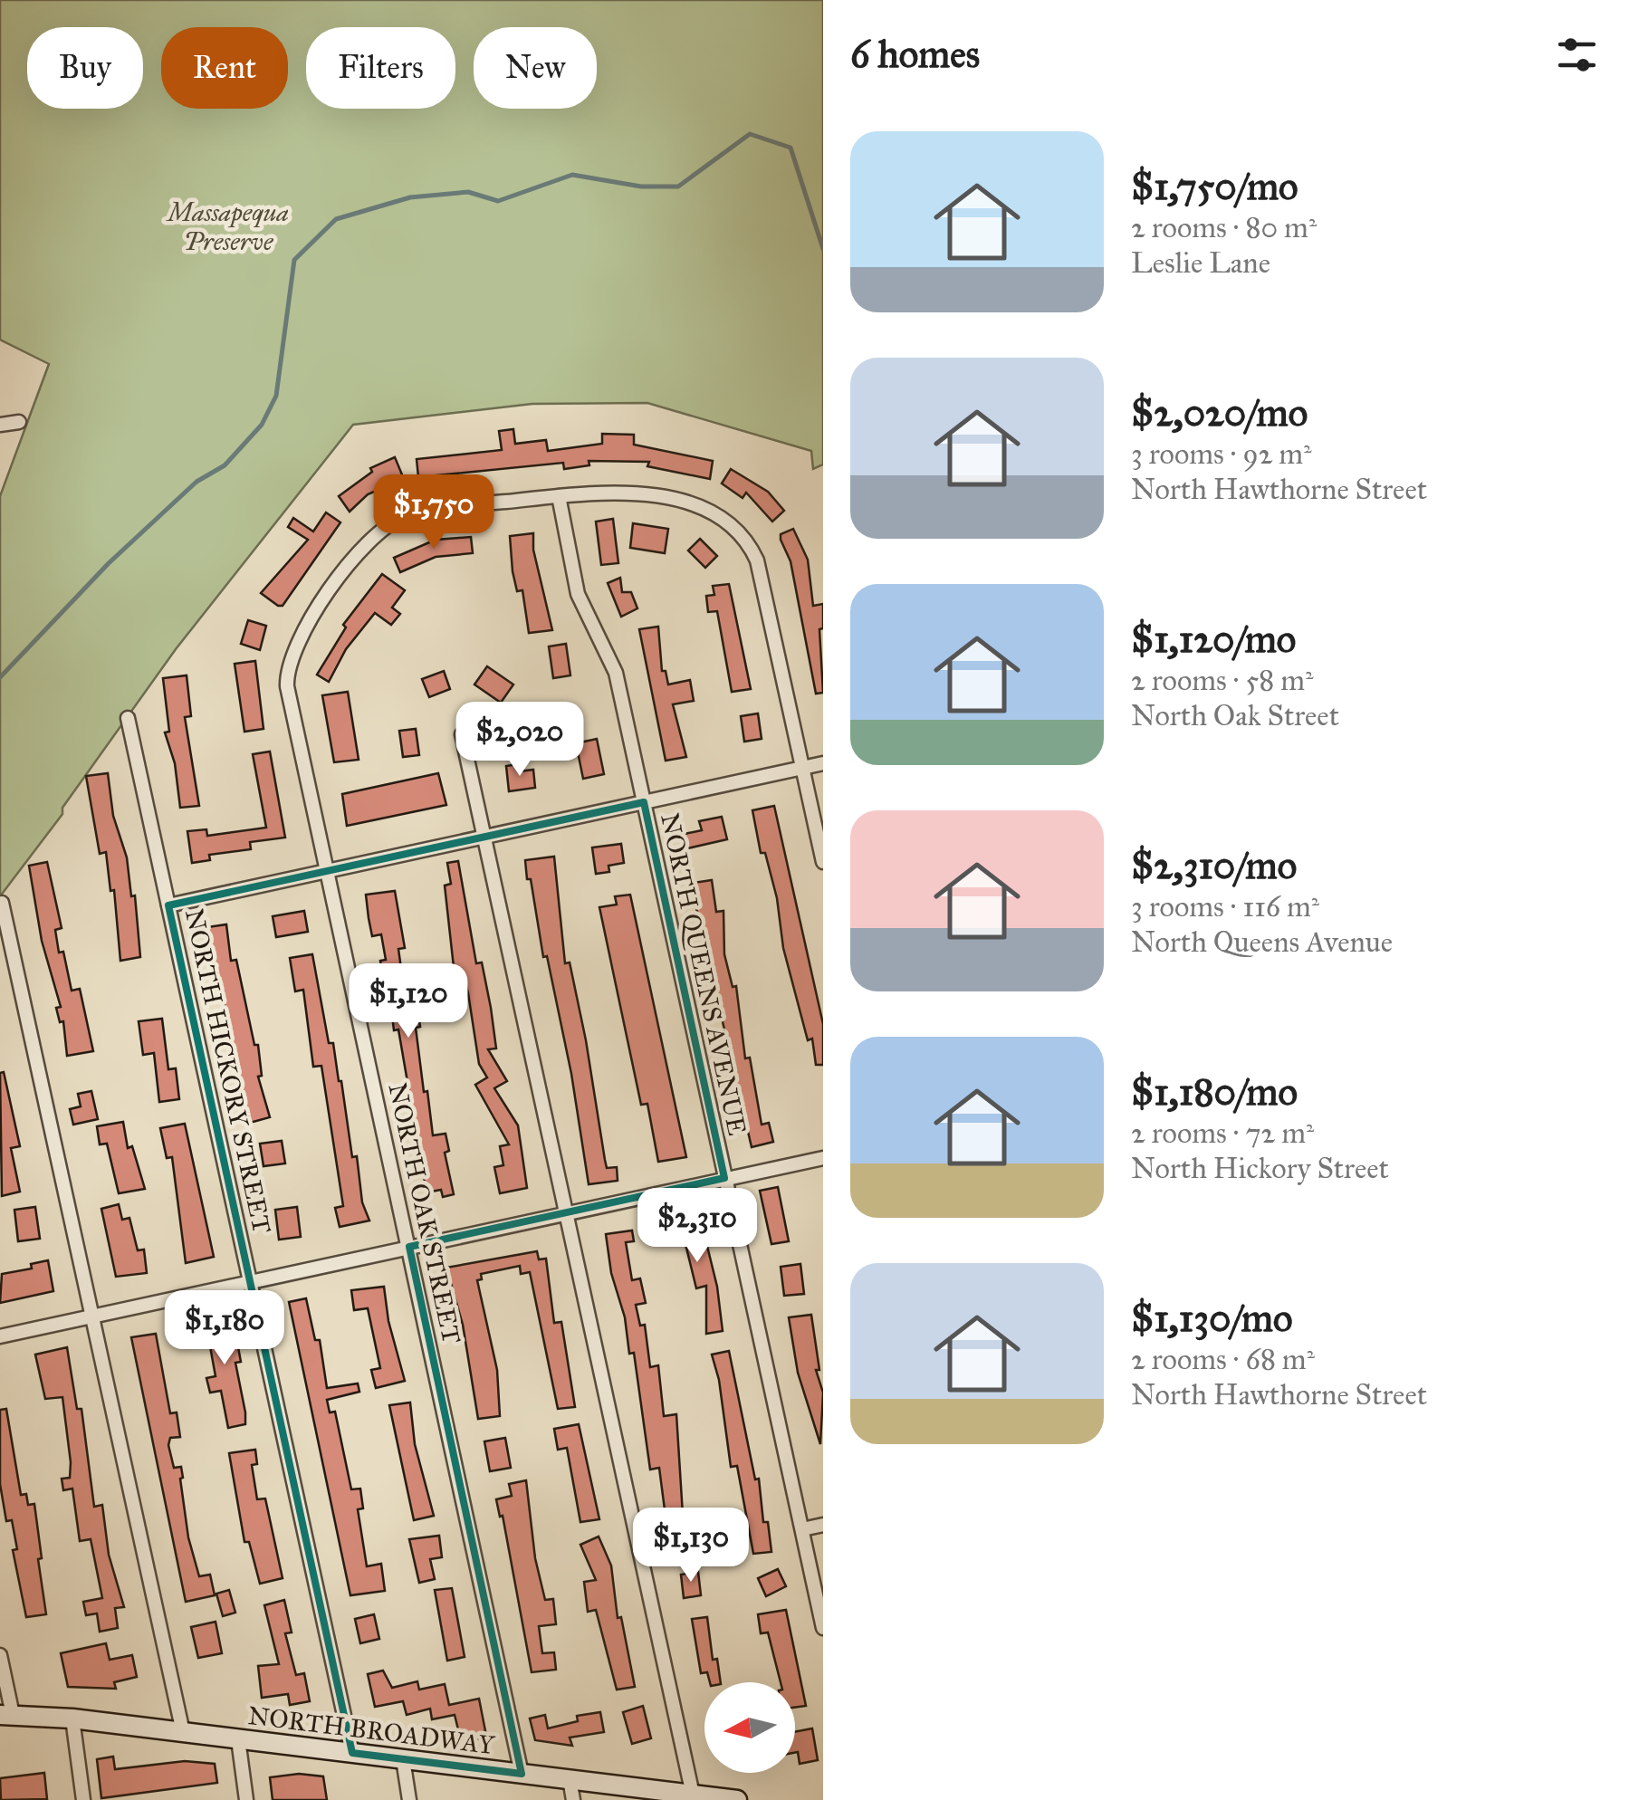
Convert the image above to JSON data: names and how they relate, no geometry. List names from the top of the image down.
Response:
{
  "streets": {
    "main road": ["NORTH BROADWAY"],
    "street": ["NORTH QUEENS AVENUE", "NORTH HICKORY STREET", "NORTH OAK STREET"]
  },
  "crossings": [
    ["NORTH QUEENS AVENUE", "NORTH OAK STREET"],
    ["NORTH HICKORY STREET", "NORTH BROADWAY"],
    ["NORTH OAK STREET", "NORTH BROADWAY"]
  ],
  "parks": ["Massapequa Preserve"],
  "north": "left",
  "page": {
    "heading": "6 homes",
    "chip": [
      "Buy",
      "Rent",
      "Filters",
      "New"
    ],
    "list": [
      {
        "name": "$1,750/mo",
        "note": "2 rooms · 80 m² · Leslie Lane"
      },
      {
        "name": "$2,020/mo",
        "note": "3 rooms · 92 m² · North Hawthorne Street"
      },
      {
        "name": "$1,120/mo",
        "note": "2 rooms · 58 m² · North Oak Street"
      },
      {
        "name": "$2,310/mo",
        "note": "3 rooms · 116 m² · North Queens Avenue"
      },
      {
        "name": "$1,180/mo",
        "note": "2 rooms · 72 m² · North Hickory Street"
      },
      {
        "name": "$1,130/mo",
        "note": "2 rooms · 68 m² · North Hawthorne Street"
      }
    ],
    "price": [
      "$1,750",
      "$2,020",
      "$1,120",
      "$2,310",
      "$1,180",
      "$1,130"
    ]
  }
}
